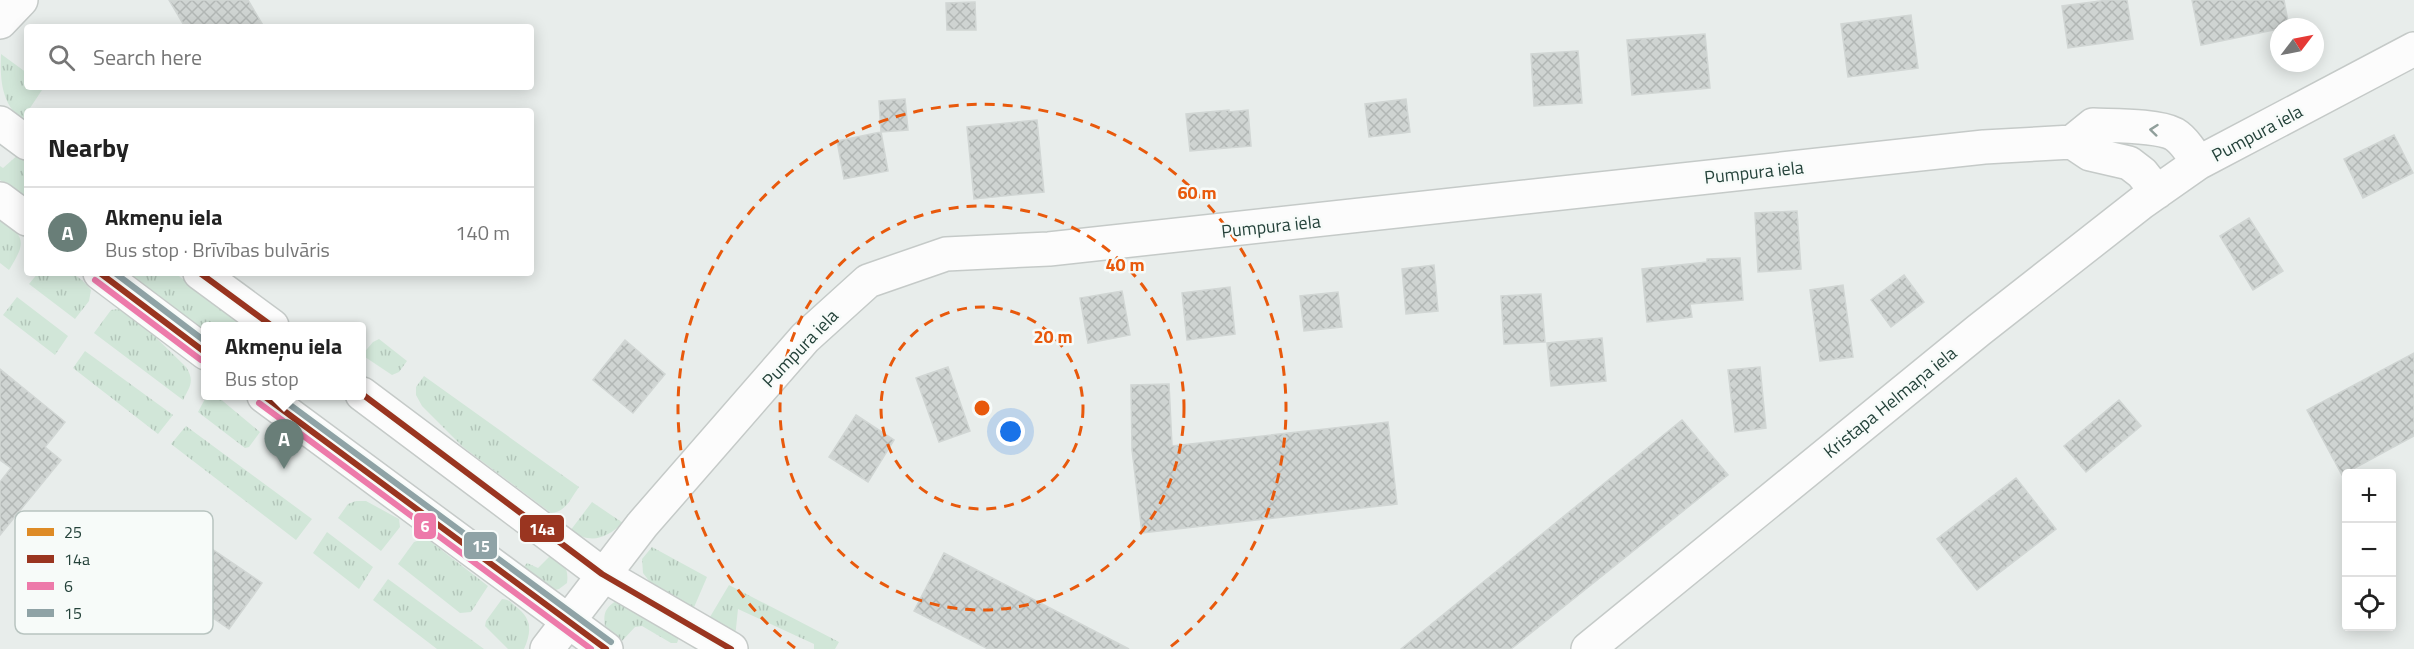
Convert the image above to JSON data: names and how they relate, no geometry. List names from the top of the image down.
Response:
{
  "streets": {
    "street": ["Pumpura iela", "Kristapa Helmaņa iela"]
  },
  "crossings": [
    ["Pumpura iela", "Kristapa Helmaņa iela"]
  ],
  "lines": ["transit line 14a", "transit line 15", "transit line 6"],
  "legend": [
    "25",
    "14a",
    "6",
    "15"
  ],
  "north": "top right",
  "page": {
    "search": "Search here",
    "heading": "Nearby",
    "list": [
      {
        "mark": "A",
        "name": "Akmeņu iela",
        "note": "Bus stop · Brīvības bulvāris",
        "value": "140 m"
      }
    ],
    "popup": ["Akmeņu iela", "Bus stop"],
    "pins": "A",
    "map_buttons": ["+", "−"]
  },
  "rings": ["60 m", "40 m", "20 m"]
}
